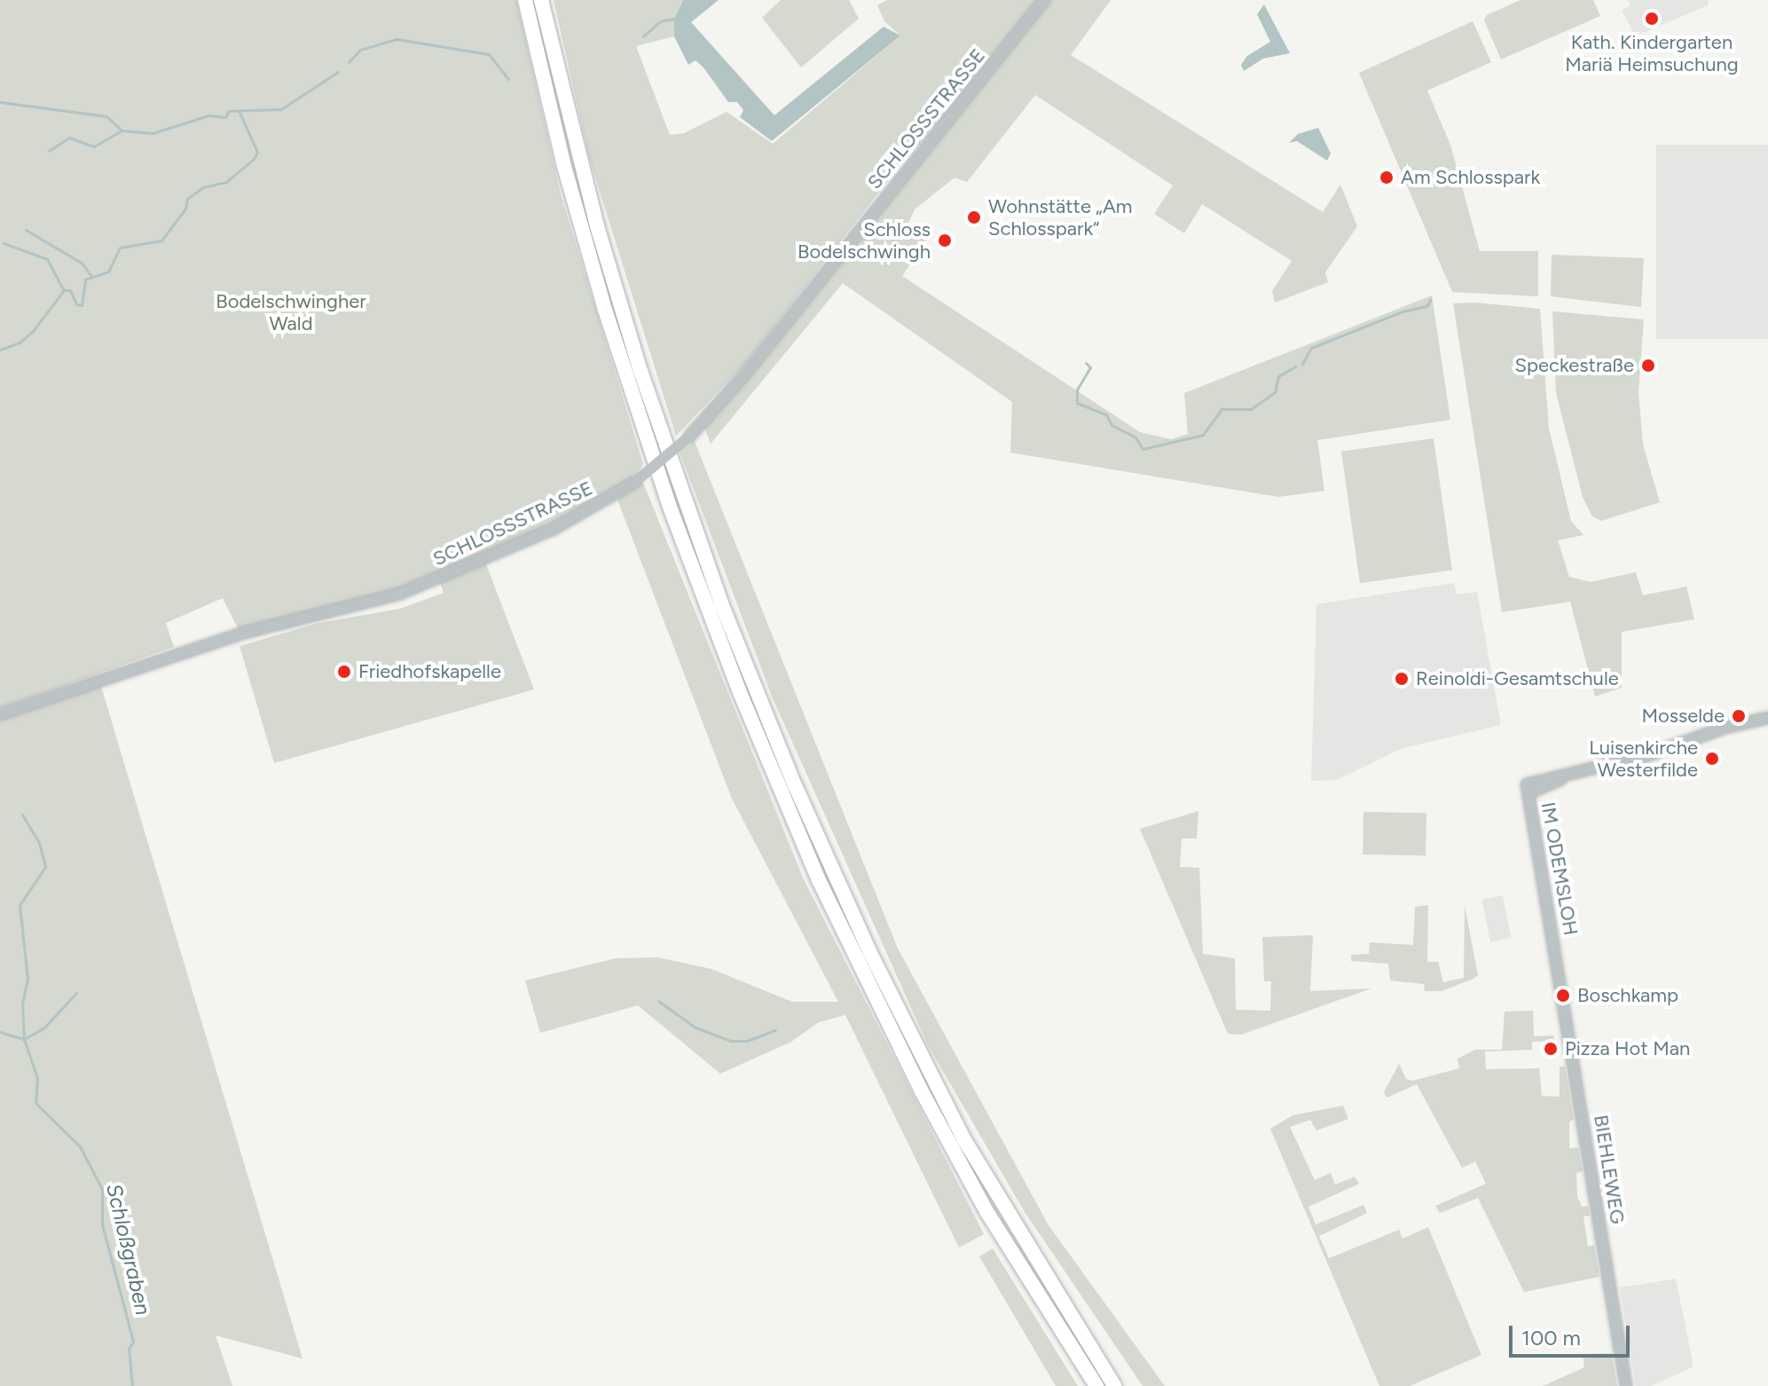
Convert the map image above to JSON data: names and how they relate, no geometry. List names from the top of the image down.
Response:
{
  "streets": {
    "street": ["SCHLOSSSTRASSE", "IM ODEMSLOH", "BIEHLEWEG"]
  },
  "crossings": [
    ["IM ODEMSLOH", "BIEHLEWEG"]
  ],
  "water": ["Schloßgraben"],
  "parks": ["Bodelschwingher Wald"],
  "places": [
    "Kath. Kindergarten Mariä Heimsuchung",
    "Am Schlosspark",
    "Wohnstätte „Am Schlosspark“",
    "Schloss Bodelschwingh",
    "Speckestraße",
    "Friedhofskapelle",
    "Reinoldi-Gesamtschule",
    "Mosselde",
    "Luisenkirche Westerfilde",
    "Boschkamp",
    "Pizza Hot Man"
  ],
  "scale_bar": "100 m"
}
